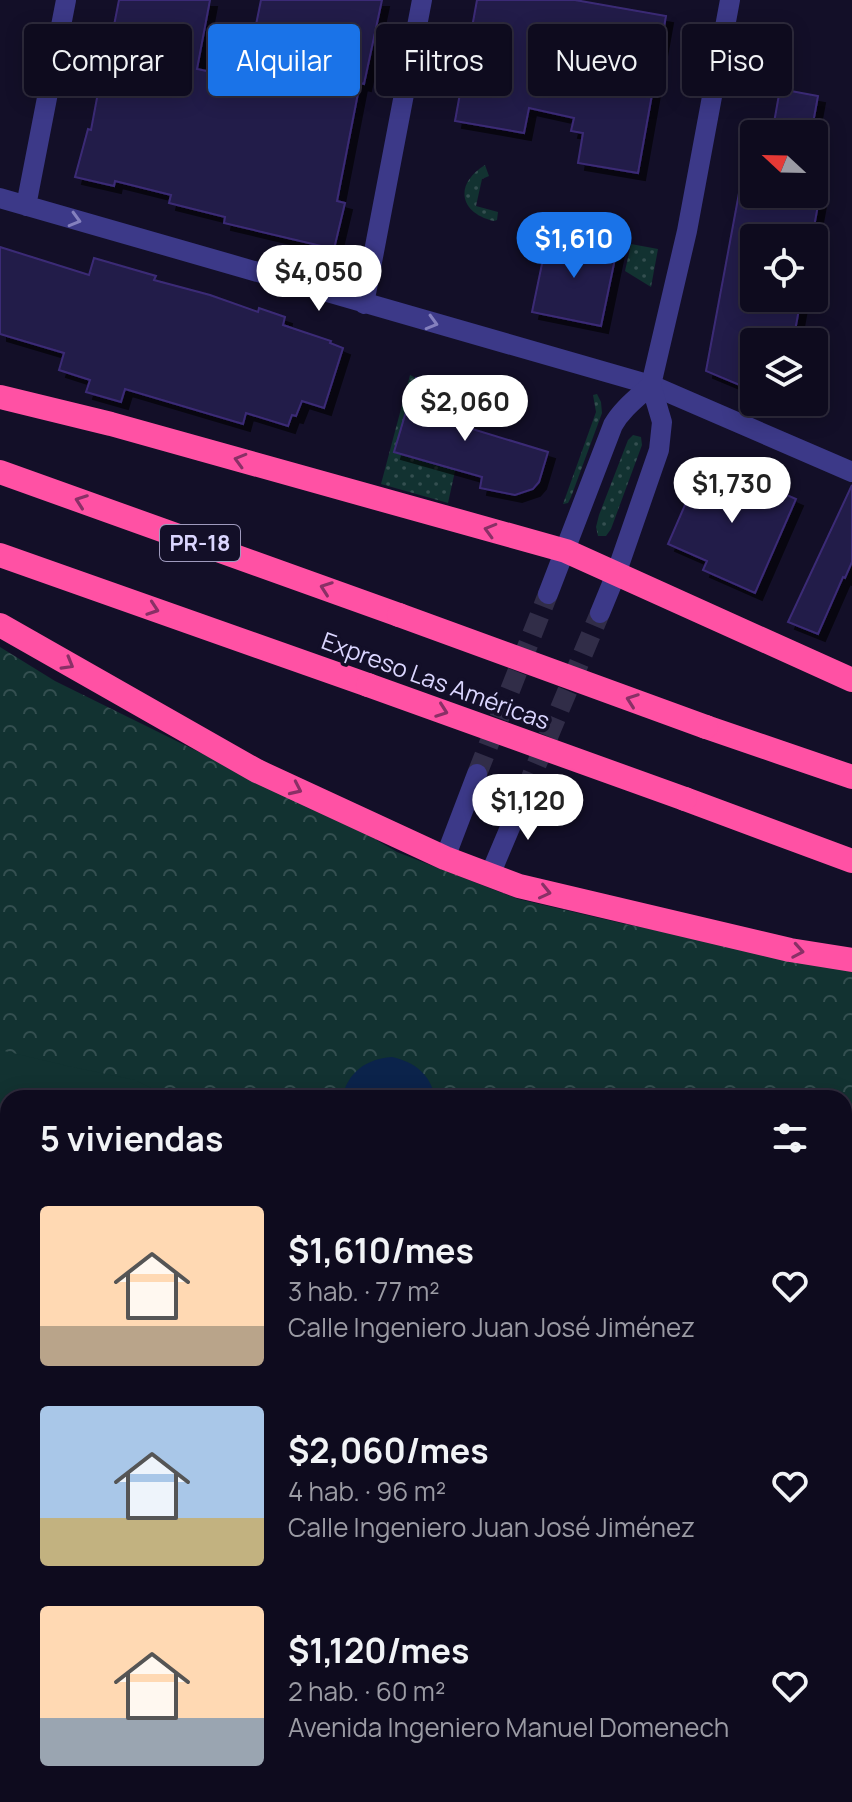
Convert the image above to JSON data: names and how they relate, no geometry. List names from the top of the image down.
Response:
{
  "streets": {
    "highway": ["PR-18", "Expreso Las Américas"]
  },
  "north": "left",
  "page": {
    "chip": [
      "Comprar",
      "Alquilar",
      "Filtros",
      "Nuevo",
      "Piso"
    ],
    "price": [
      "$1,610",
      "$4,050",
      "$2,060",
      "$1,730",
      "$1,120"
    ],
    "heading": "5 viviendas",
    "list": [
      {
        "name": "$1,610/mes",
        "note": "3 hab. · 77 m² · Calle Ingeniero Juan José Jiménez"
      },
      {
        "name": "$2,060/mes",
        "note": "4 hab. · 96 m² · Calle Ingeniero Juan José Jiménez"
      },
      {
        "name": "$1,120/mes",
        "note": "2 hab. · 60 m² · Avenida Ingeniero Manuel Domenech"
      }
    ]
  }
}
